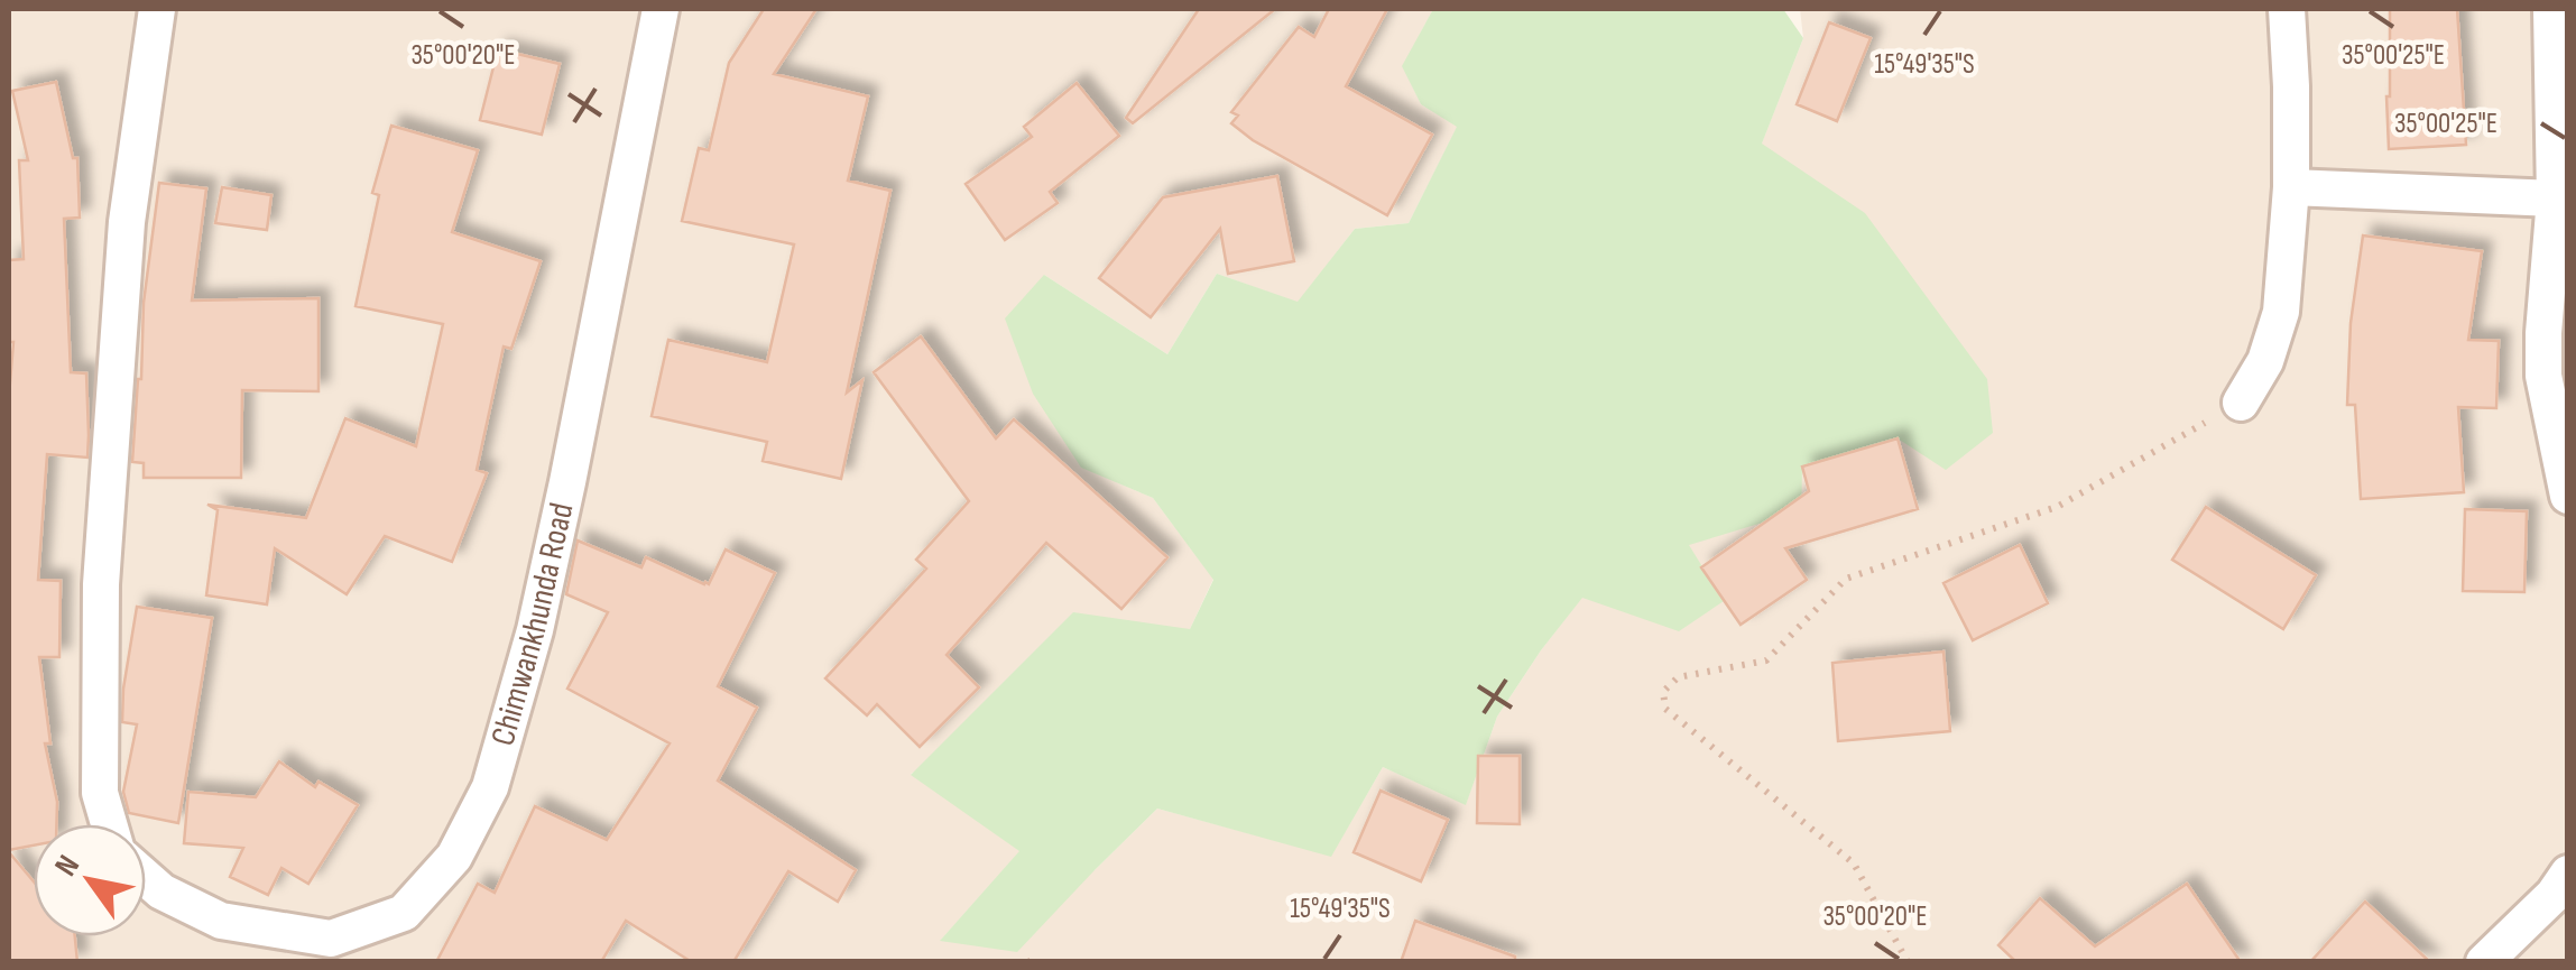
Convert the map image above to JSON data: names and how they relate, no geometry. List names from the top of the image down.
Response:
{
  "streets": {
    "street": ["Chimwankhunda Road"]
  },
  "north": "top left",
  "coordinates": ["35°00'20\"E", "35°00'25\"E", "15°49'35\"S"]
}
